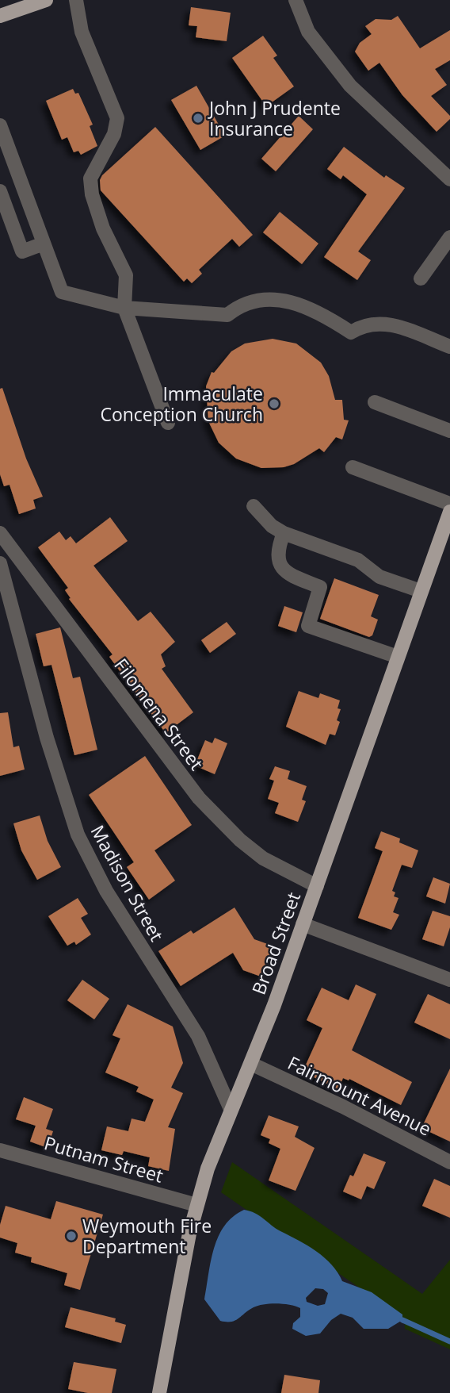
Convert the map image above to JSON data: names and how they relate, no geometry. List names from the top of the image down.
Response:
{
  "streets": {
    "main road": ["Broad Street"],
    "street": [
      "Filomena Street",
      "Madison Street",
      "Fairmount Avenue",
      "Putnam Street"
    ]
  },
  "crossings": [
    ["Filomena Street", "Broad Street"],
    ["Madison Street", "Broad Street"],
    ["Broad Street", "Fairmount Avenue"],
    ["Broad Street", "Putnam Street"]
  ],
  "places": ["John J Prudente Insurance", "Immaculate Conception Church", "Weymouth Fire Department"]
}
